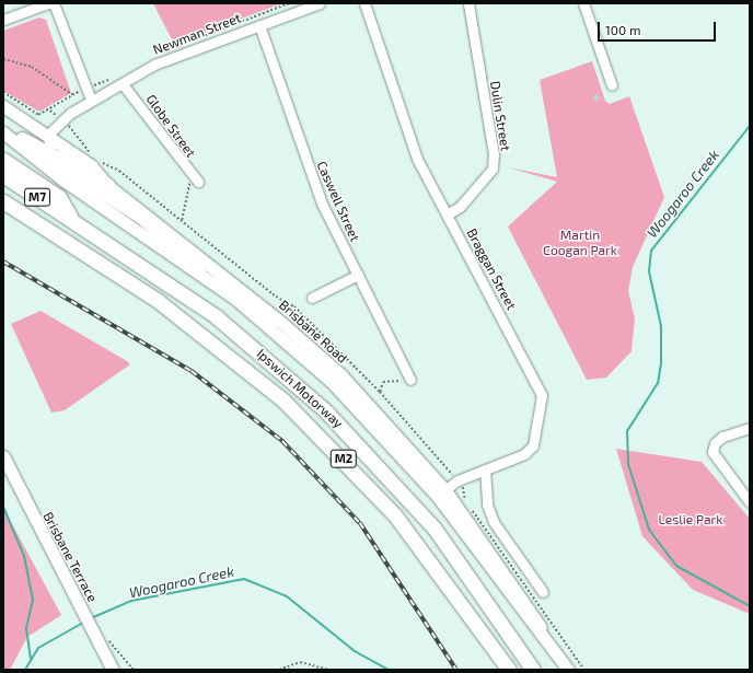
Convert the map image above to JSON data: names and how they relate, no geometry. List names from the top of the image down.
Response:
{
  "streets": {
    "highway": ["M7", "Ipswich Motorway", "M2"],
    "main road": ["Brisbane Road", "Brisbane Terrace"],
    "street": [
      "Newman Street",
      "Dulin Street",
      "Globe Street",
      "Caswell Street",
      "Braggan Street"
    ]
  },
  "crossings": [
    ["Newman Street", "Globe Street"],
    ["Newman Street", "Caswell Street"],
    ["Newman Street", "Brisbane Road"],
    ["Dulin Street", "Braggan Street"],
    ["Braggan Street", "Brisbane Road"],
    ["Ipswich Motorway", "M2"]
  ],
  "water": ["Woogaroo Creek"],
  "parks": ["Martin Coogan Park", "Leslie Park"],
  "scale_bar": "100 m"
}
